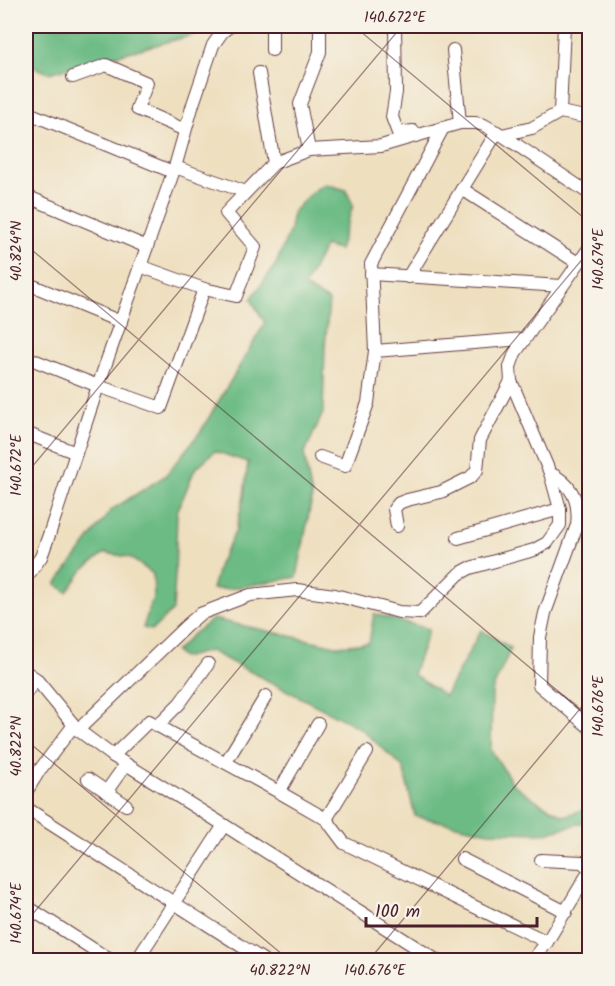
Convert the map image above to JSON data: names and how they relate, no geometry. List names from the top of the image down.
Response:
{
  "scale_bar": "100 m",
  "coordinates": [
    "140.672°E",
    "40.824°N",
    "140.674°E",
    "140.676°E",
    "40.822°N"
  ]
}
